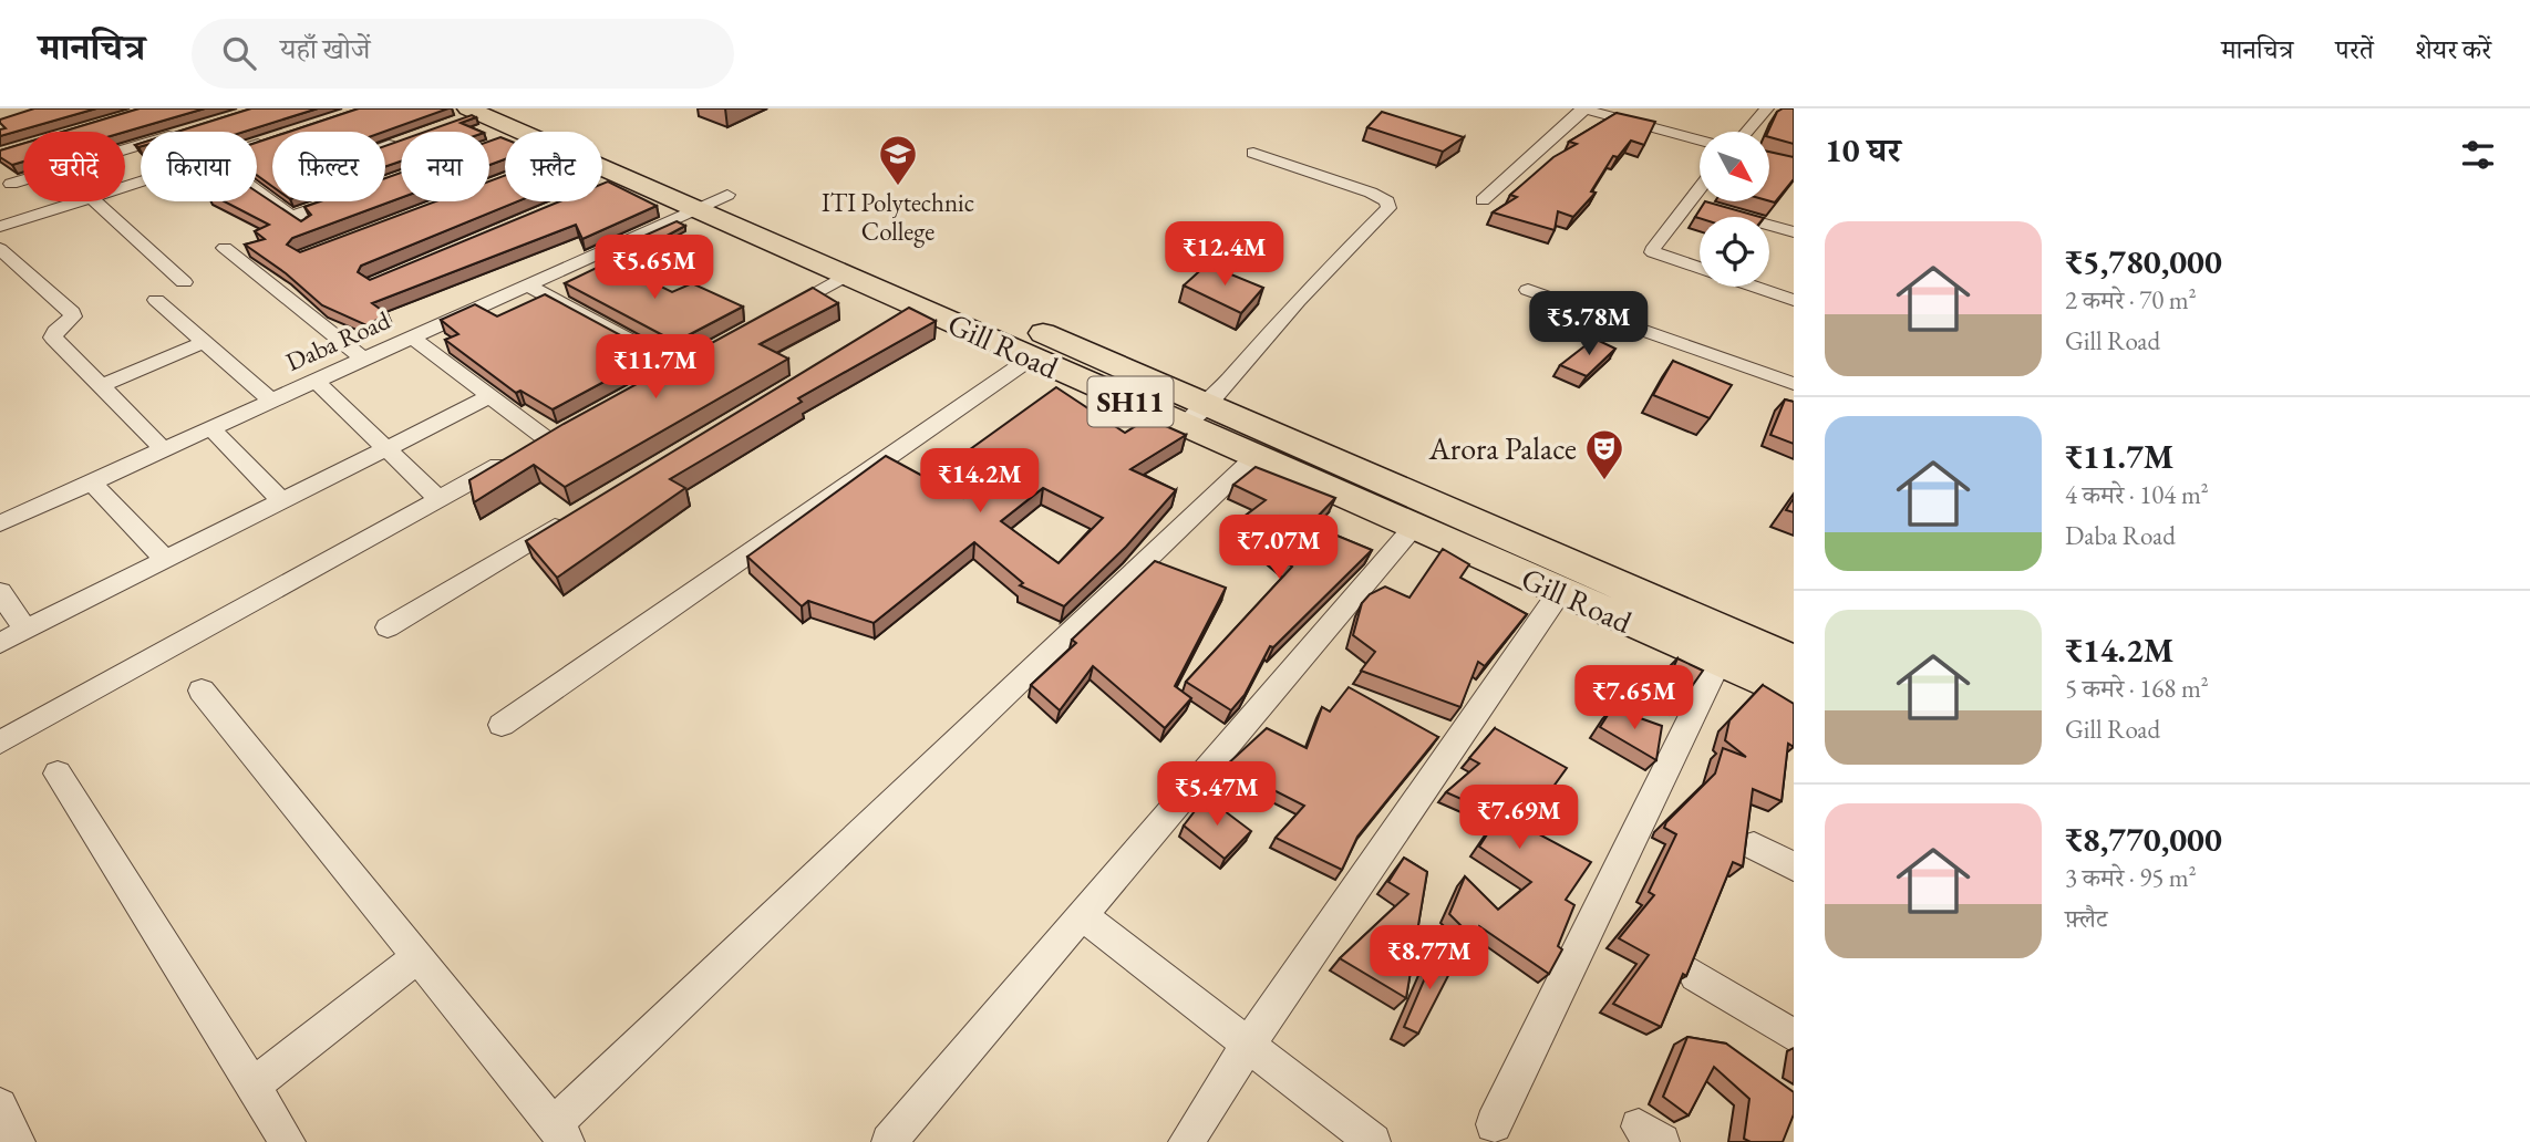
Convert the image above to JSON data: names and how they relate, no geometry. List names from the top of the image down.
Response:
{
  "streets": {
    "main road": ["Gill Road", "SH11"],
    "street": ["Daba Road"]
  },
  "crossings": [
    ["Daba Road", "Gill Road"]
  ],
  "places": {
    "school or university": ["ITI Polytechnic College"],
    "theatre": ["Arora Palace"]
  },
  "north": "bottom right",
  "page": {
    "header": "मानचित्र",
    "search": "यहाँ खोजें",
    "nav": ["मानचित्र", "परतें", "शेयर करें"],
    "heading": "10 घर",
    "chip": [
      "खरीदें",
      "किराया",
      "फ़िल्टर",
      "नया",
      "फ़्लैट"
    ],
    "list": [
      {
        "name": "₹5,780,000",
        "note": "2 कमरे · 70 m² · Gill Road"
      },
      {
        "name": "₹11.7M",
        "note": "4 कमरे · 104 m² · Daba Road"
      },
      {
        "name": "₹14.2M",
        "note": "5 कमरे · 168 m² · Gill Road"
      },
      {
        "name": "₹8,770,000",
        "note": "3 कमरे · 95 m² · फ़्लैट"
      }
    ],
    "price": [
      "₹12.4M",
      "₹5.65M",
      "₹5.78M",
      "₹11.7M",
      "₹14.2M",
      "₹7.07M",
      "₹7.65M",
      "₹5.47M",
      "₹7.69M",
      "₹8.77M"
    ]
  }
}
